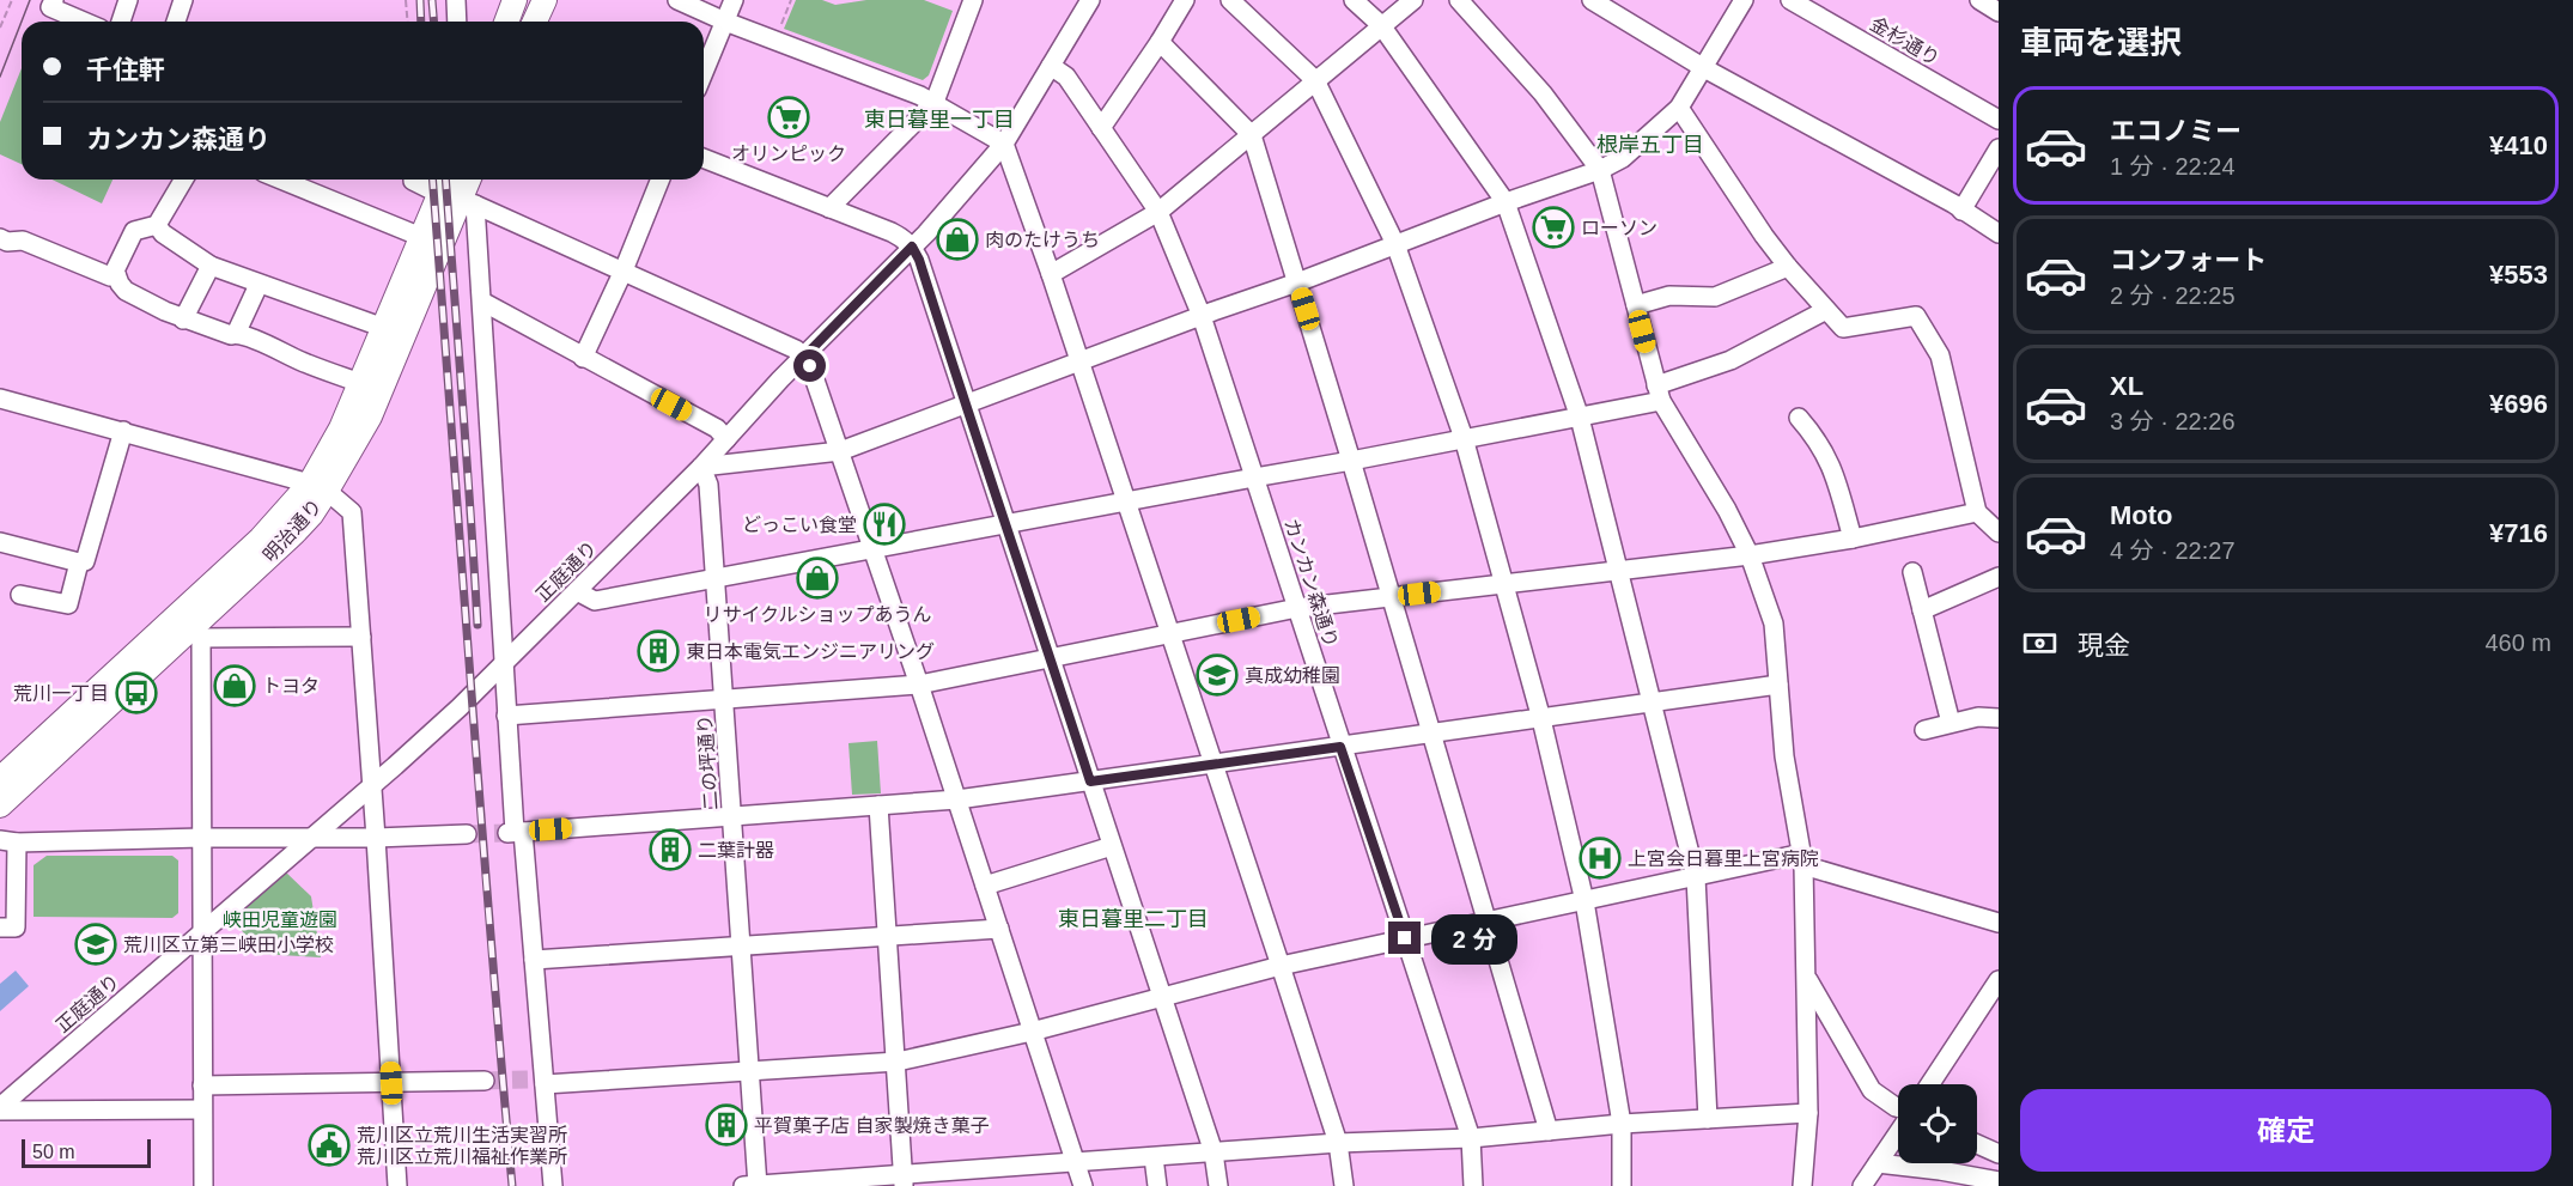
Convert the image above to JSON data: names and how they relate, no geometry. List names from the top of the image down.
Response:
{
  "streets": {
    "main road": ["明治通り"],
    "street": [
      "金杉通り",
      "正庭通り",
      "カンカン森通り",
      "二の坪通り"
    ]
  },
  "crossings": [
    ["正庭通り", "カンカン森通り"],
    ["正庭通り", "二の坪通り"]
  ],
  "districts": ["東日暮里一丁目", "根岸五丁目", "東日暮里二丁目"],
  "parks": ["峡田児童遊園"],
  "places": {
    "supermarket": ["オリンピック", "ローソン"],
    "shop": ["肉のたけうち", "リサイクルショップあうん", "トヨタ"],
    "restaurant": ["どっこい食堂"],
    "building": ["東日本電気エンジニアリング", "二葉計器", "平賀菓子店 自家製焼き菓子"],
    "school or university": ["真成幼稚園", "荒川区立第三峡田小学校"],
    "bus stop": ["荒川一丁目"],
    "hospital": ["上宮会日暮里上宮病院"],
    "public building": ["荒川区立荒川生活実習所 荒川区立荒川福祉作業所"]
  },
  "scale_bar": "50 m",
  "page": {
    "heading": "車両を選択",
    "banner": ["千住軒", "カンカン森通り"],
    "list": [
      {
        "name": "エコノミー",
        "note": "1 分 · 22:24",
        "value": "¥410"
      },
      {
        "name": "コンフォート",
        "note": "2 分 · 22:25",
        "value": "¥553"
      },
      {
        "name": "XL",
        "note": "3 分 · 22:26",
        "value": "¥696"
      },
      {
        "name": "Moto",
        "note": "4 分 · 22:27",
        "value": "¥716"
      }
    ],
    "pay": ["現金", "460 m"],
    "bubble": "2 分",
    "buttons": "確定",
    "scale": "50 m"
  }
}
